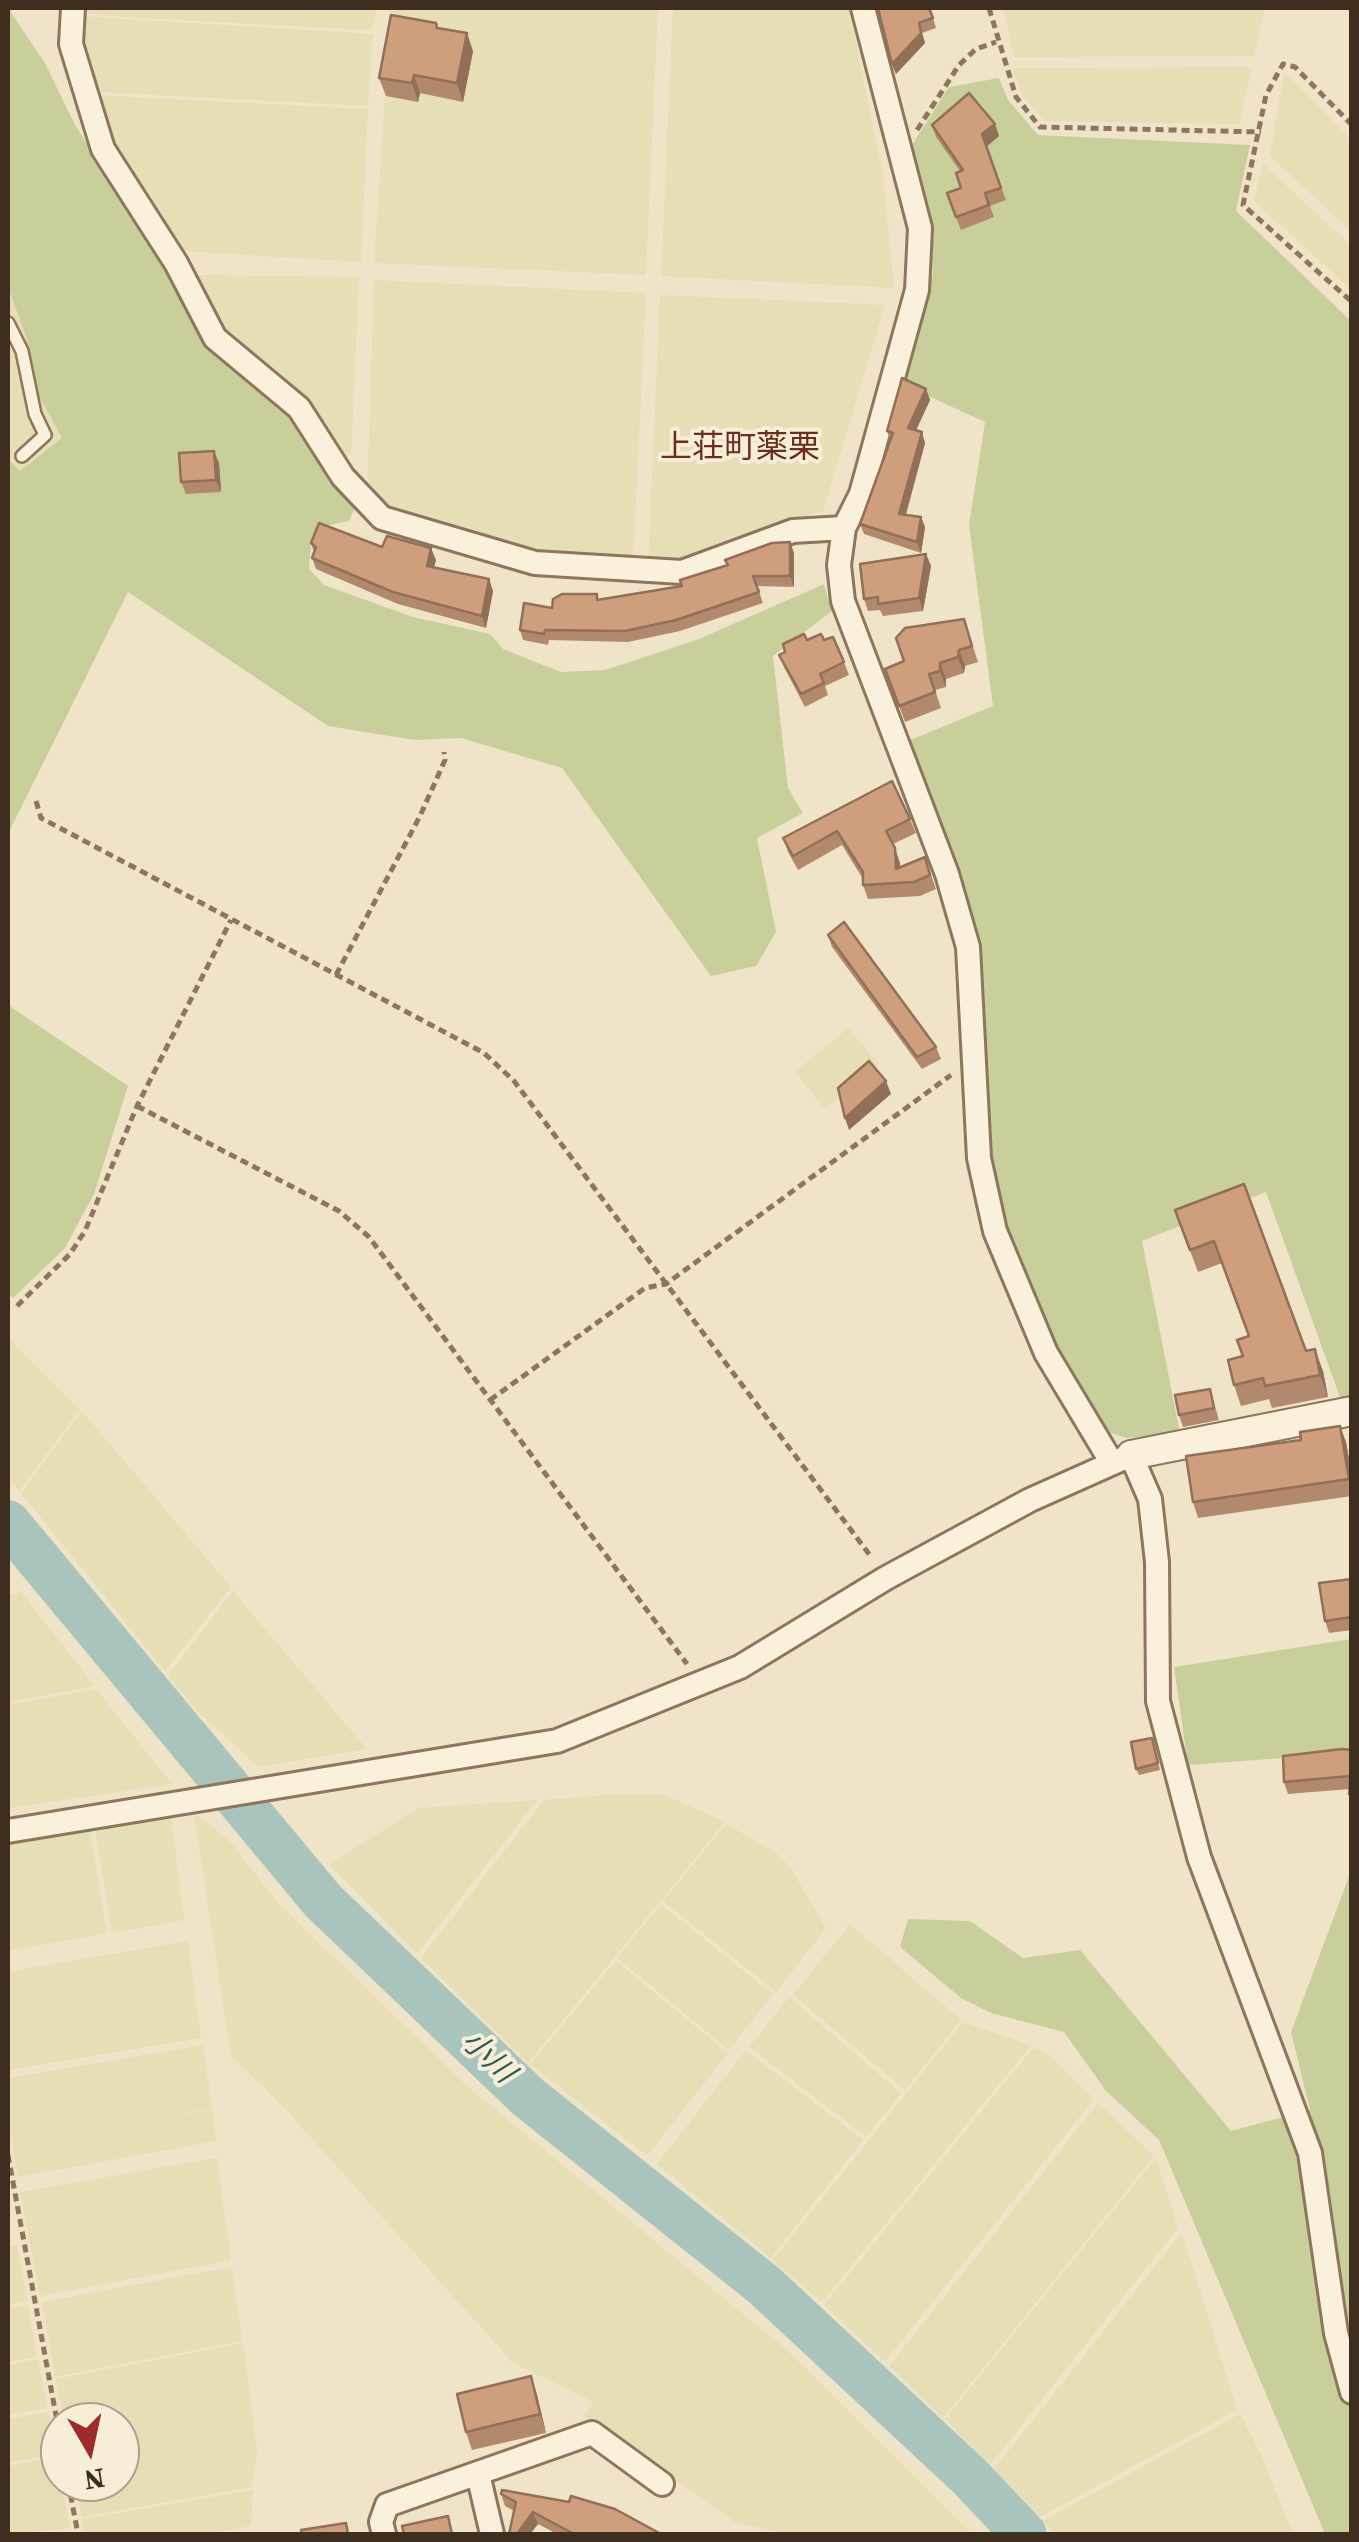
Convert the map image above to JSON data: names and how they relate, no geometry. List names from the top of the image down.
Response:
{
  "districts": ["上荘町薬栗"],
  "water": ["小川"],
  "north": "bottom"
}
